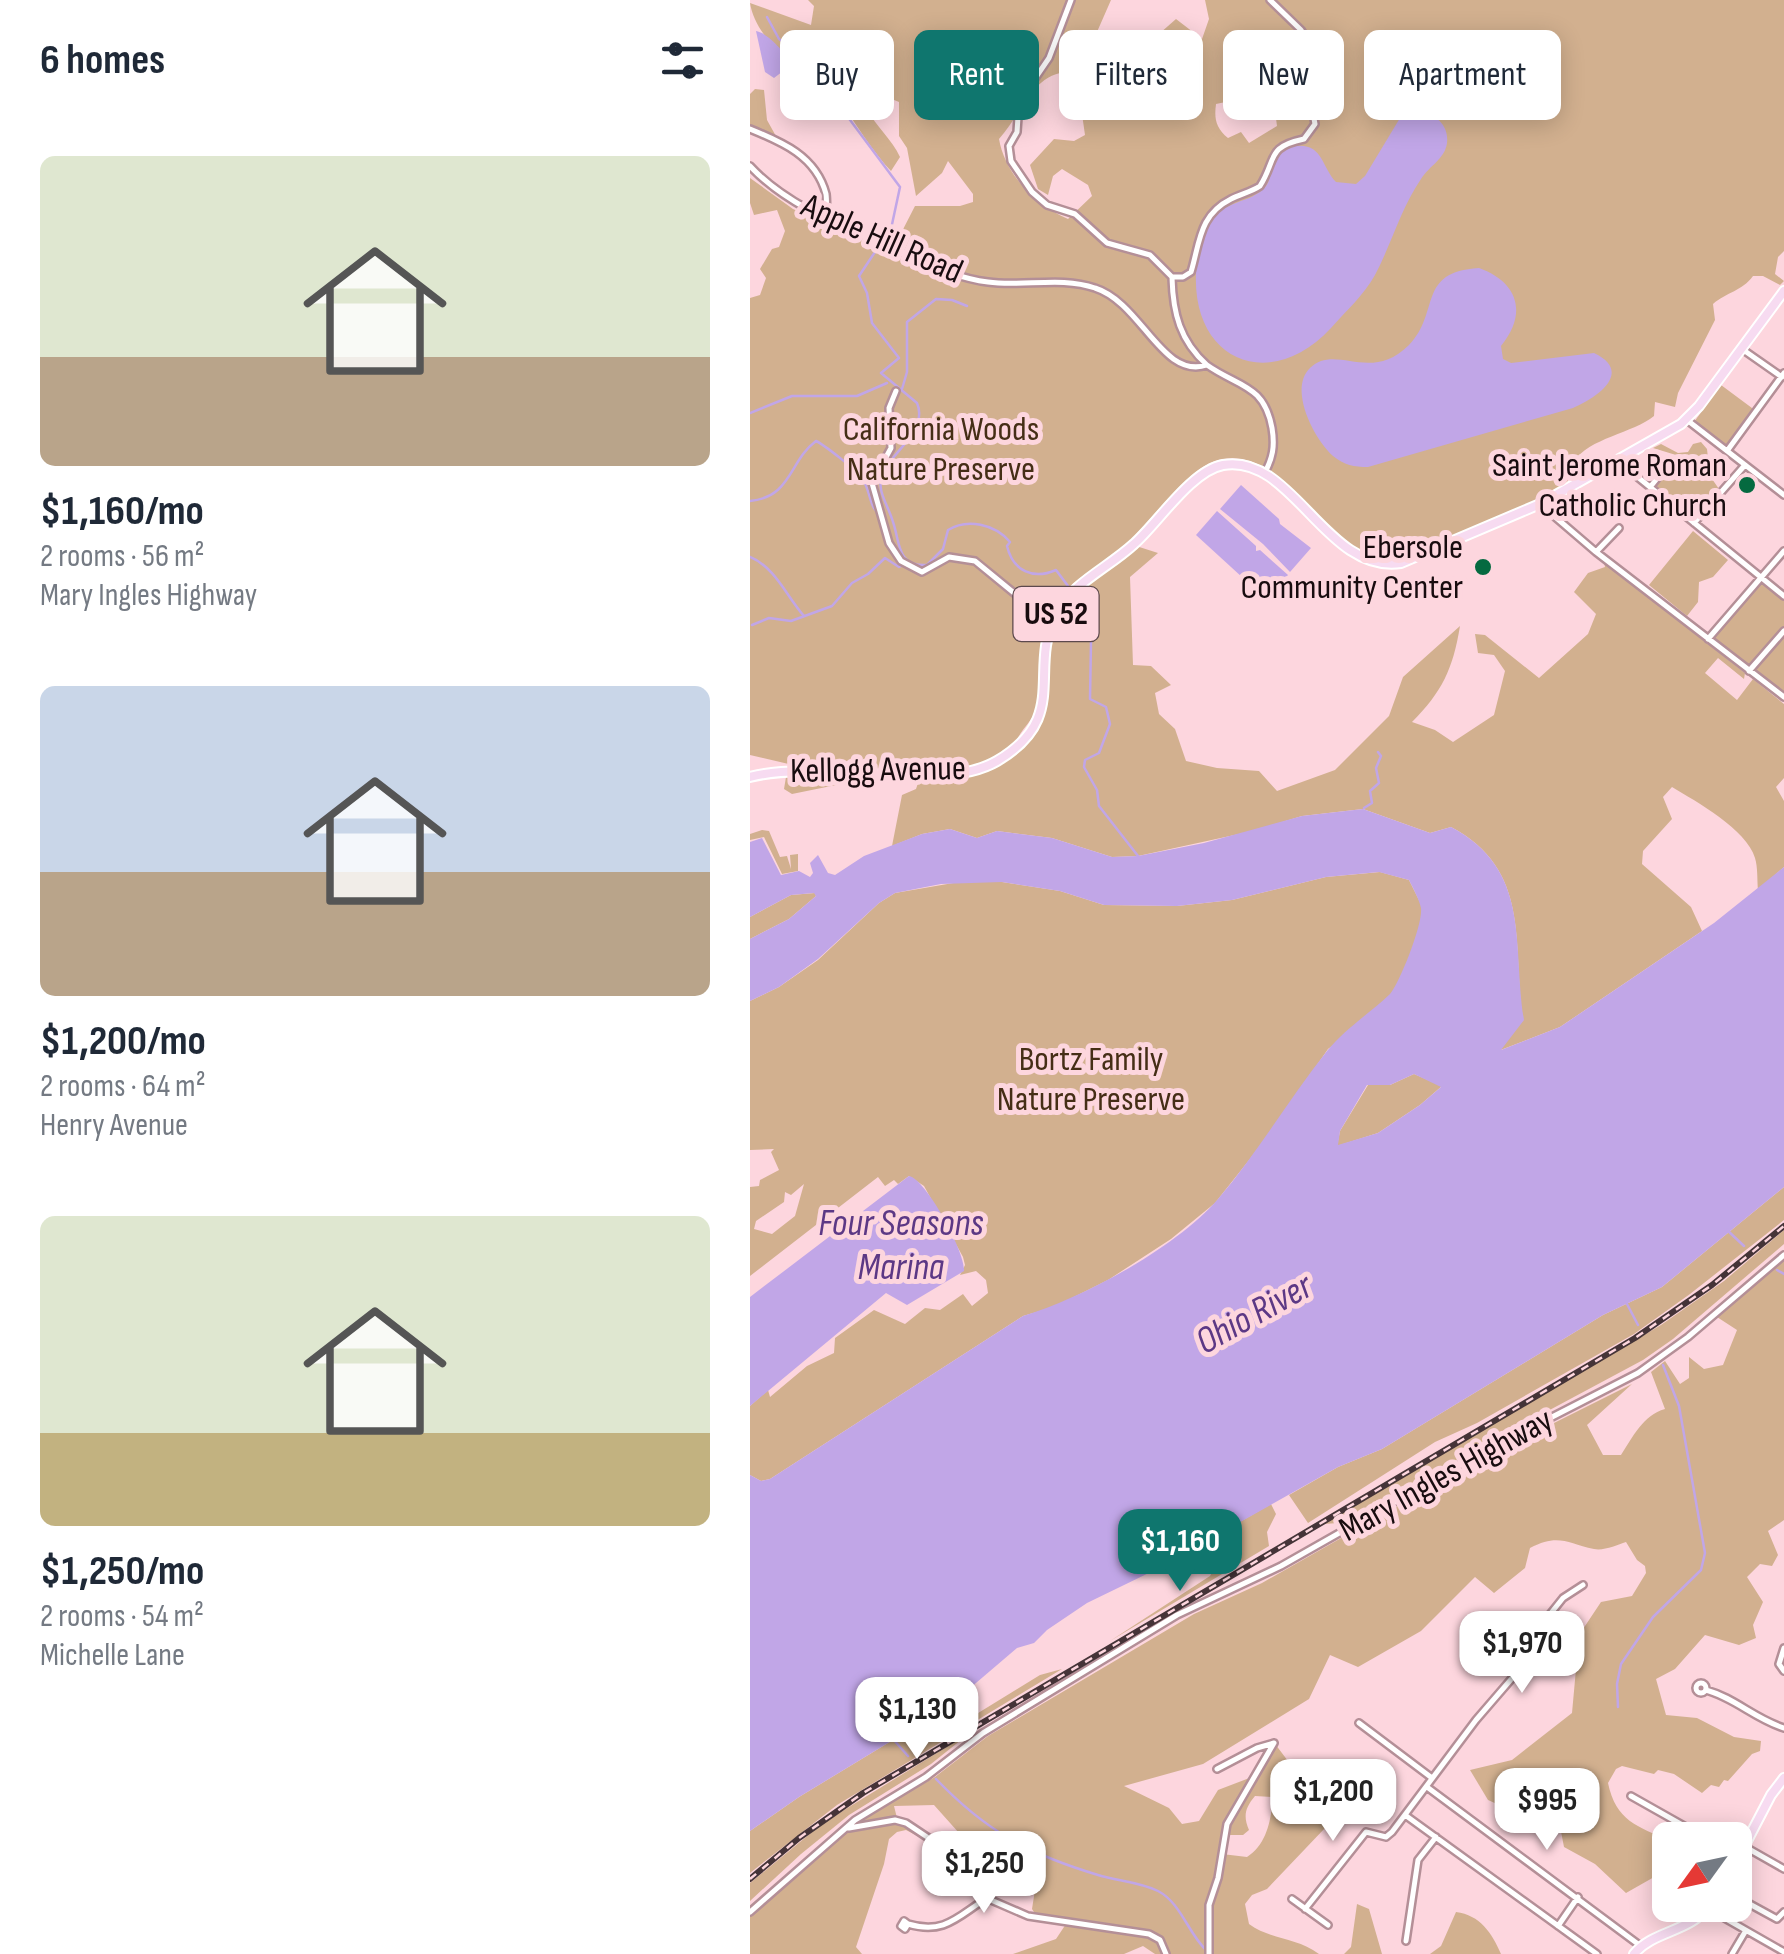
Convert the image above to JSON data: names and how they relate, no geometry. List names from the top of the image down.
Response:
{
  "streets": {
    "main road": ["US 52", "Kellogg Avenue"],
    "street": ["Apple Hill Road", "Mary Ingles Highway"]
  },
  "crossings": [
    ["Apple Hill Road", "Kellogg Avenue"]
  ],
  "water": ["Four Seasons Marina", "Ohio River"],
  "parks": ["California Woods Nature Preserve", "Bortz Family Nature Preserve"],
  "places": ["Saint Jerome Roman Catholic Church", "Ebersole Community Center"],
  "north": "bottom left",
  "page": {
    "heading": "6 homes",
    "chip": [
      "Buy",
      "Rent",
      "Filters",
      "New",
      "Apartment"
    ],
    "list": [
      {
        "name": "$1,160/mo",
        "note": "2 rooms · 56 m² · Mary Ingles Highway"
      },
      {
        "name": "$1,200/mo",
        "note": "2 rooms · 64 m² · Henry Avenue"
      },
      {
        "name": "$1,250/mo",
        "note": "2 rooms · 54 m² · Michelle Lane"
      }
    ],
    "price": [
      "$1,160",
      "$1,970",
      "$1,130",
      "$1,200",
      "$995",
      "$1,250"
    ]
  }
}
